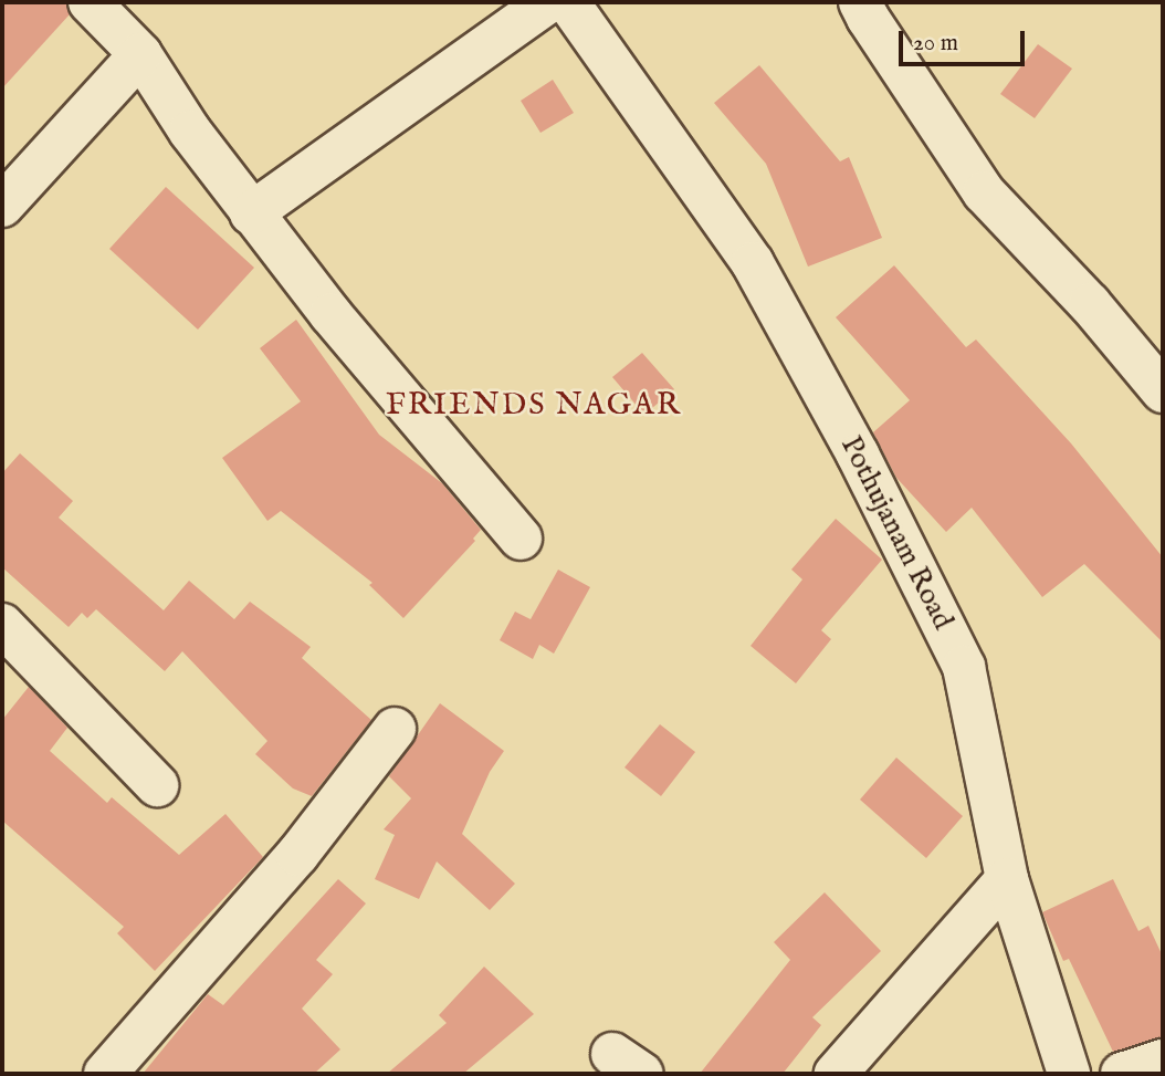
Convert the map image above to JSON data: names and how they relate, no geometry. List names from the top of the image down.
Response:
{
  "streets": {
    "street": ["Pothujanam Road"]
  },
  "districts": ["FRIENDS NAGAR"],
  "scale_bar": "20 m"
}
